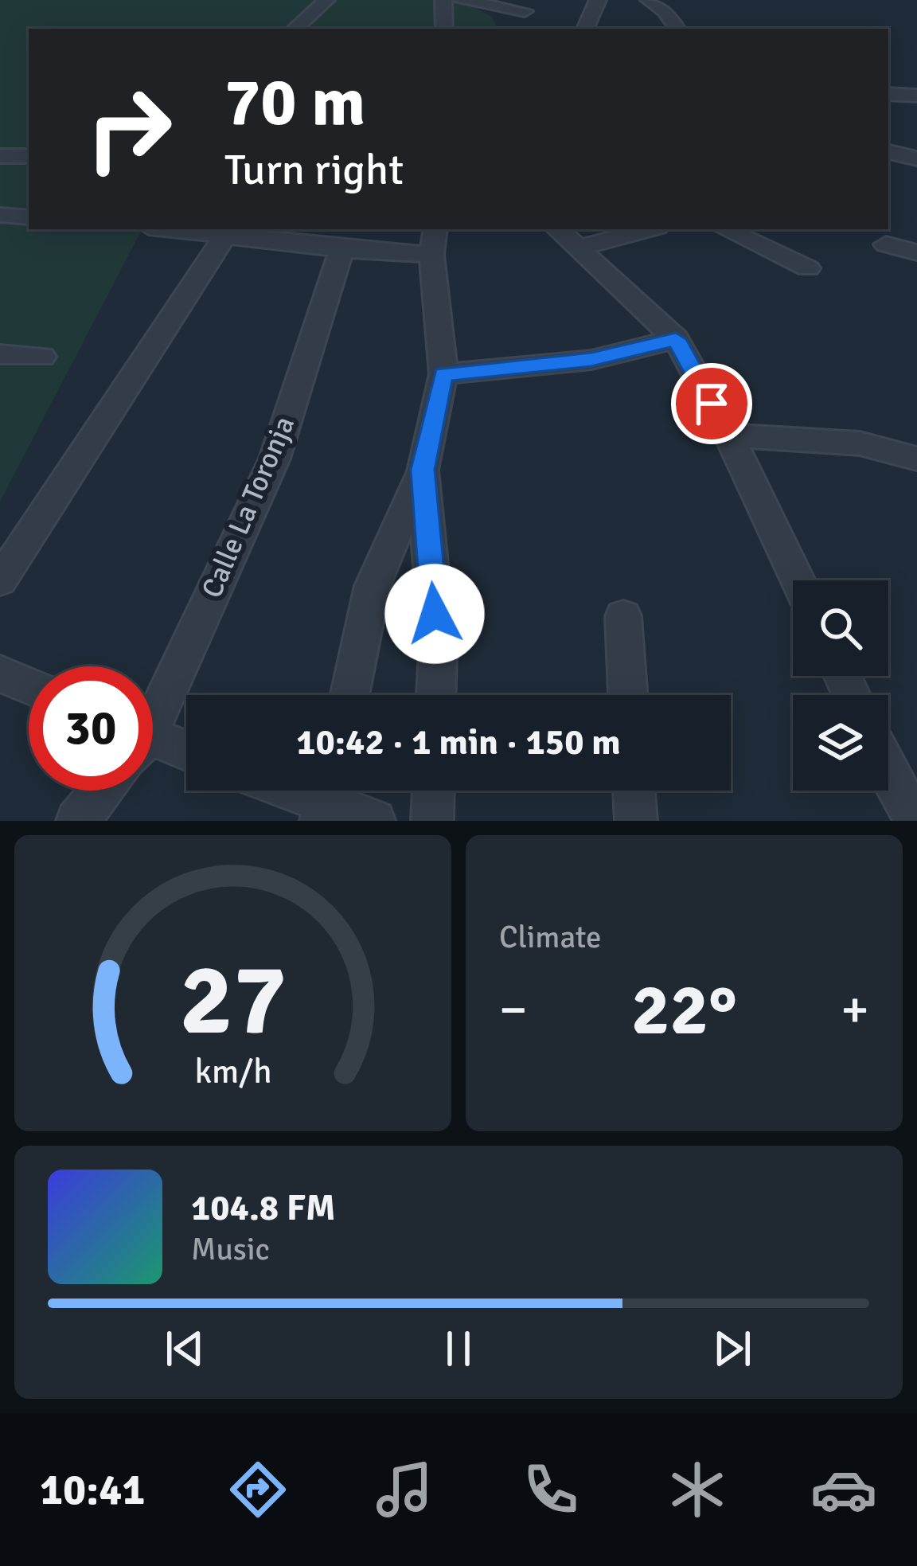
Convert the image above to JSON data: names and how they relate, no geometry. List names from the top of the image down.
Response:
{
  "streets": {
    "street": ["Calle La Toronja"]
  },
  "page": {
    "turn": ["70 m", "Turn right"],
    "limit": "30",
    "trip": "10:42 · 1 min · 150 m",
    "tile": "Climate",
    "heat": ["−", "22°", "+"],
    "song": ["104.8 FM", "Music"],
    "tabs": "10:41",
    "gauge": ["27", "km/h"]
  }
}
